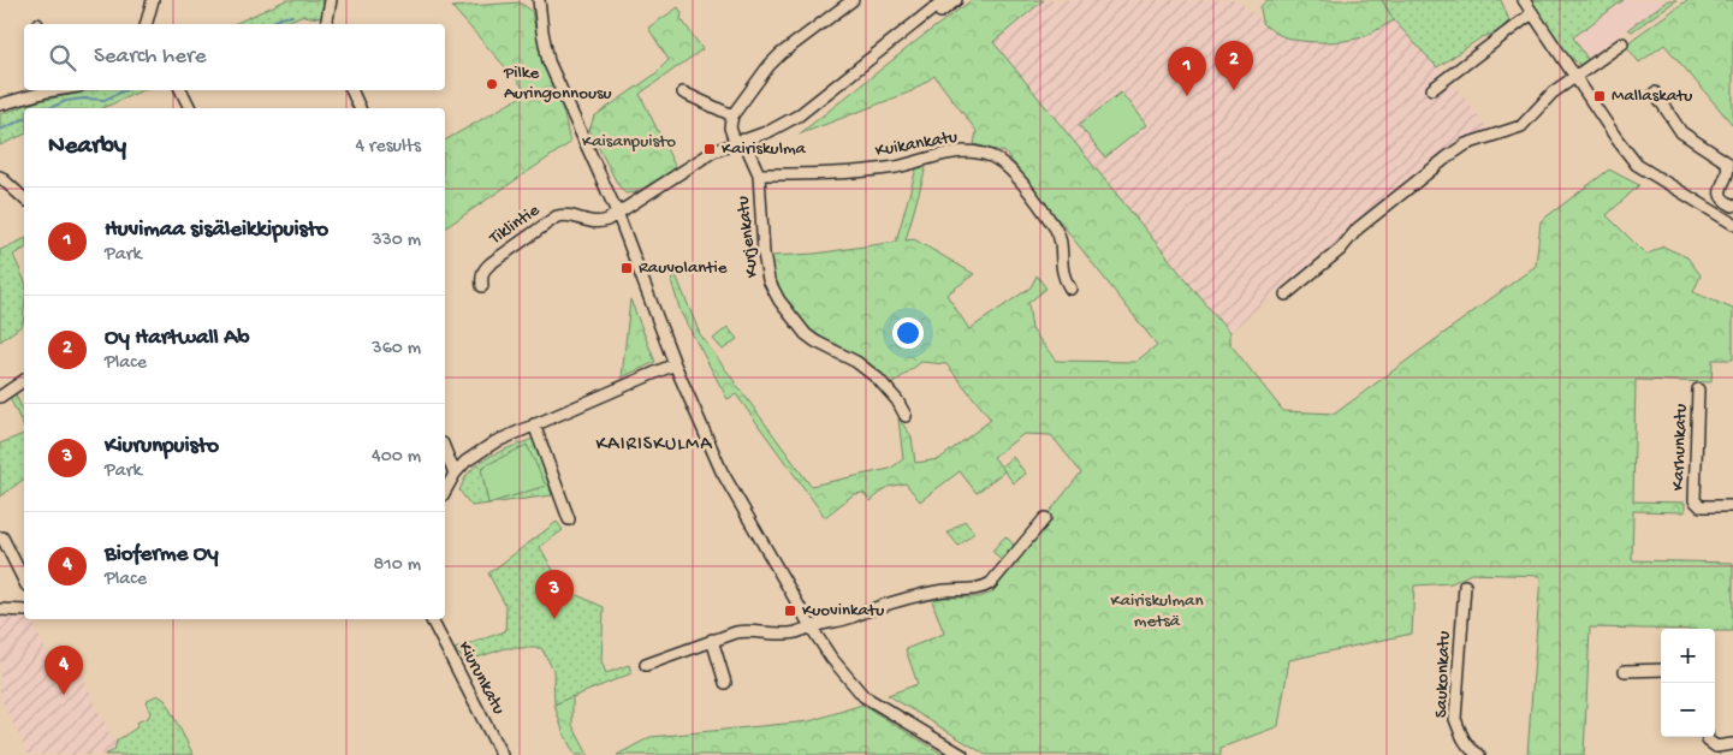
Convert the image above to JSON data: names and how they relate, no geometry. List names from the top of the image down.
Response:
{
  "streets": {
    "street": [
      "Kuikankatu",
      "Tiklintie",
      "Kurjenkatu",
      "Karhunkatu",
      "Saukonkatu",
      "Kiurunkatu"
    ]
  },
  "crossings": [
    ["Kuikankatu", "Kurjenkatu"],
    ["Tiklintie", "Kurjenkatu"]
  ],
  "districts": ["KAIRISKULMA"],
  "parks": ["Kaisanpuisto", "Kairiskulman metsä"],
  "places": {
    "other": ["Pilke Auringonnousu"],
    "transit": [
      "Mallaskatu",
      "Kairiskulma",
      "Rauvolantie",
      "Kuovinkatu"
    ]
  },
  "page": {
    "search": "Search here",
    "pins": [
      "2",
      "1",
      "3",
      "4"
    ],
    "heading": ["Nearby", "4 results"],
    "list": [
      {
        "mark": "1",
        "name": "Huvimaa sisäleikkipuisto",
        "note": "Park",
        "value": "330 m"
      },
      {
        "mark": "2",
        "name": "Oy Hartwall Ab",
        "note": "Place",
        "value": "360 m"
      },
      {
        "mark": "3",
        "name": "Kiurunpuisto",
        "note": "Park",
        "value": "400 m"
      },
      {
        "mark": "4",
        "name": "Bioferme Oy",
        "note": "Place",
        "value": "810 m"
      }
    ],
    "map_buttons": ["+", "−"]
  }
}
